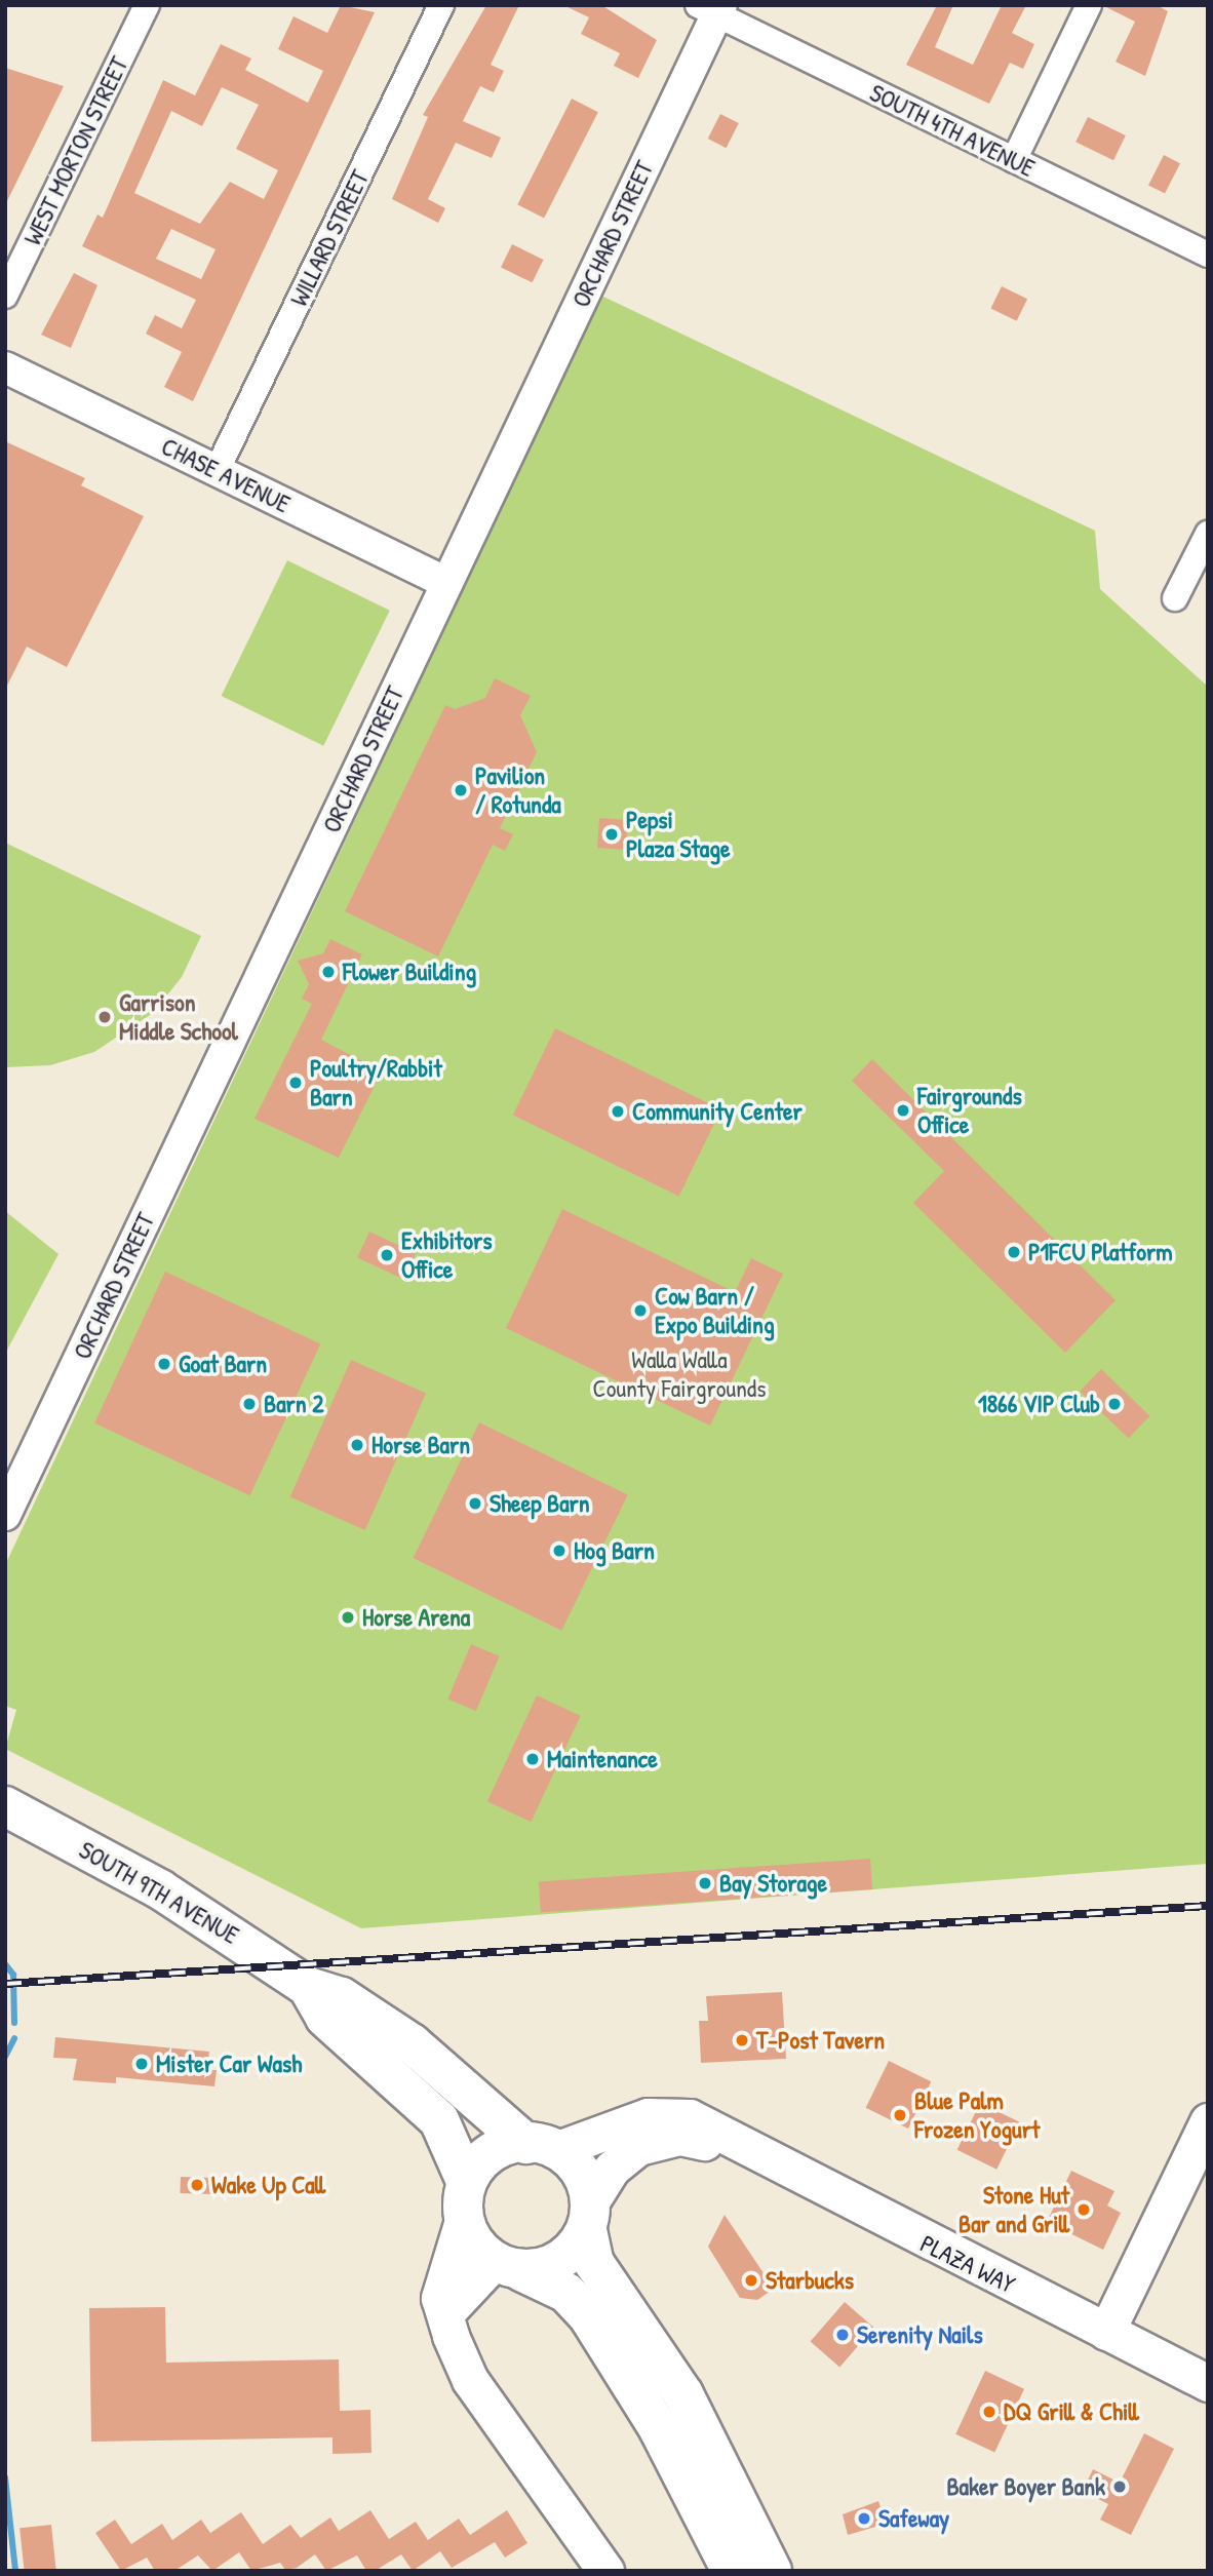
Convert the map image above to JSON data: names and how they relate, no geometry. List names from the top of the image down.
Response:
{
  "streets": {
    "main road": ["SOUTH 9TH AVENUE", "PLAZA WAY"],
    "street": [
      "SOUTH 4TH AVENUE",
      "WEST MORTON STREET",
      "ORCHARD STREET",
      "WILLARD STREET",
      "CHASE AVENUE"
    ]
  },
  "crossings": [
    ["SOUTH 4TH AVENUE", "ORCHARD STREET"],
    ["ORCHARD STREET", "CHASE AVENUE"],
    ["WILLARD STREET", "CHASE AVENUE"],
    ["SOUTH 9TH AVENUE", "PLAZA WAY"]
  ],
  "parks": ["Walla Walla County Fairgrounds"],
  "places": [
    "Pavilion / Rotunda",
    "Pepsi Plaza Stage",
    "Flower Building",
    "Garrison Middle School",
    "Poultry/Rabbit Barn",
    "Fairgrounds Office",
    "Community Center",
    "P1FCU Platform",
    "Exhibitors Office",
    "Cow Barn / Expo Building",
    "Goat Barn",
    "Barn 2",
    "1866 VIP Club",
    "Horse Barn",
    "Sheep Barn",
    "Hog Barn",
    "Horse Arena",
    "Maintenance",
    "Bay Storage",
    "T-Post Tavern",
    "Mister Car Wash",
    "Blue Palm Frozen Yogurt",
    "Wake Up Call",
    "Stone Hut Bar and Grill",
    "Starbucks",
    "Serenity Nails",
    "DQ Grill & Chill",
    "Baker Boyer Bank",
    "Safeway"
  ]
}
